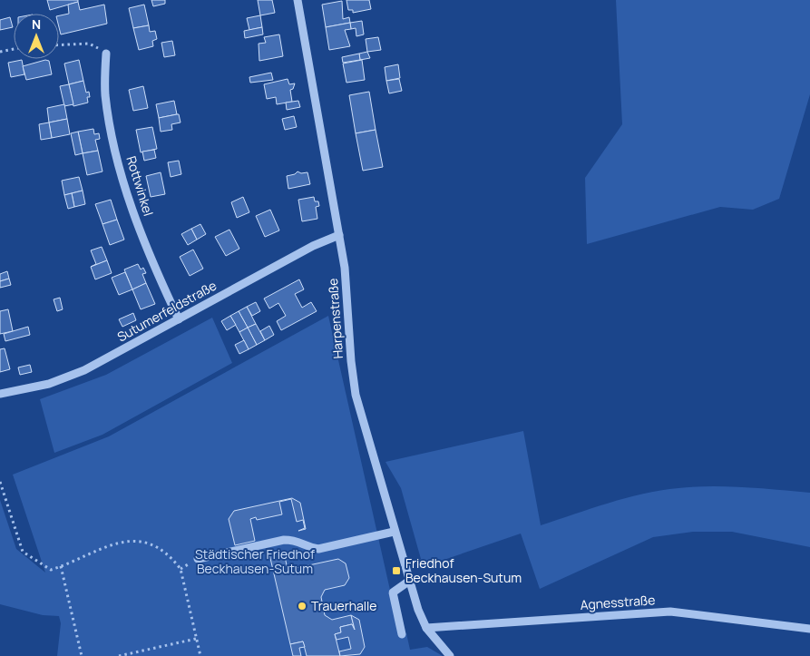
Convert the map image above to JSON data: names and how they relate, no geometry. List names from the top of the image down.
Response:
{
  "streets": {
    "street": [
      "Rottwinkel",
      "Sutumerfeldstraße",
      "Harpenstraße",
      "Agnesstraße"
    ]
  },
  "crossings": [
    ["Rottwinkel", "Sutumerfeldstraße"],
    ["Sutumerfeldstraße", "Harpenstraße"],
    ["Harpenstraße", "Agnesstraße"]
  ],
  "parks": ["Städtischer Friedhof Beckhausen-Sutum"],
  "places": {
    "transit": ["Friedhof Beckhausen-Sutum"],
    "other": ["Trauerhalle"]
  },
  "north": "top"
}
